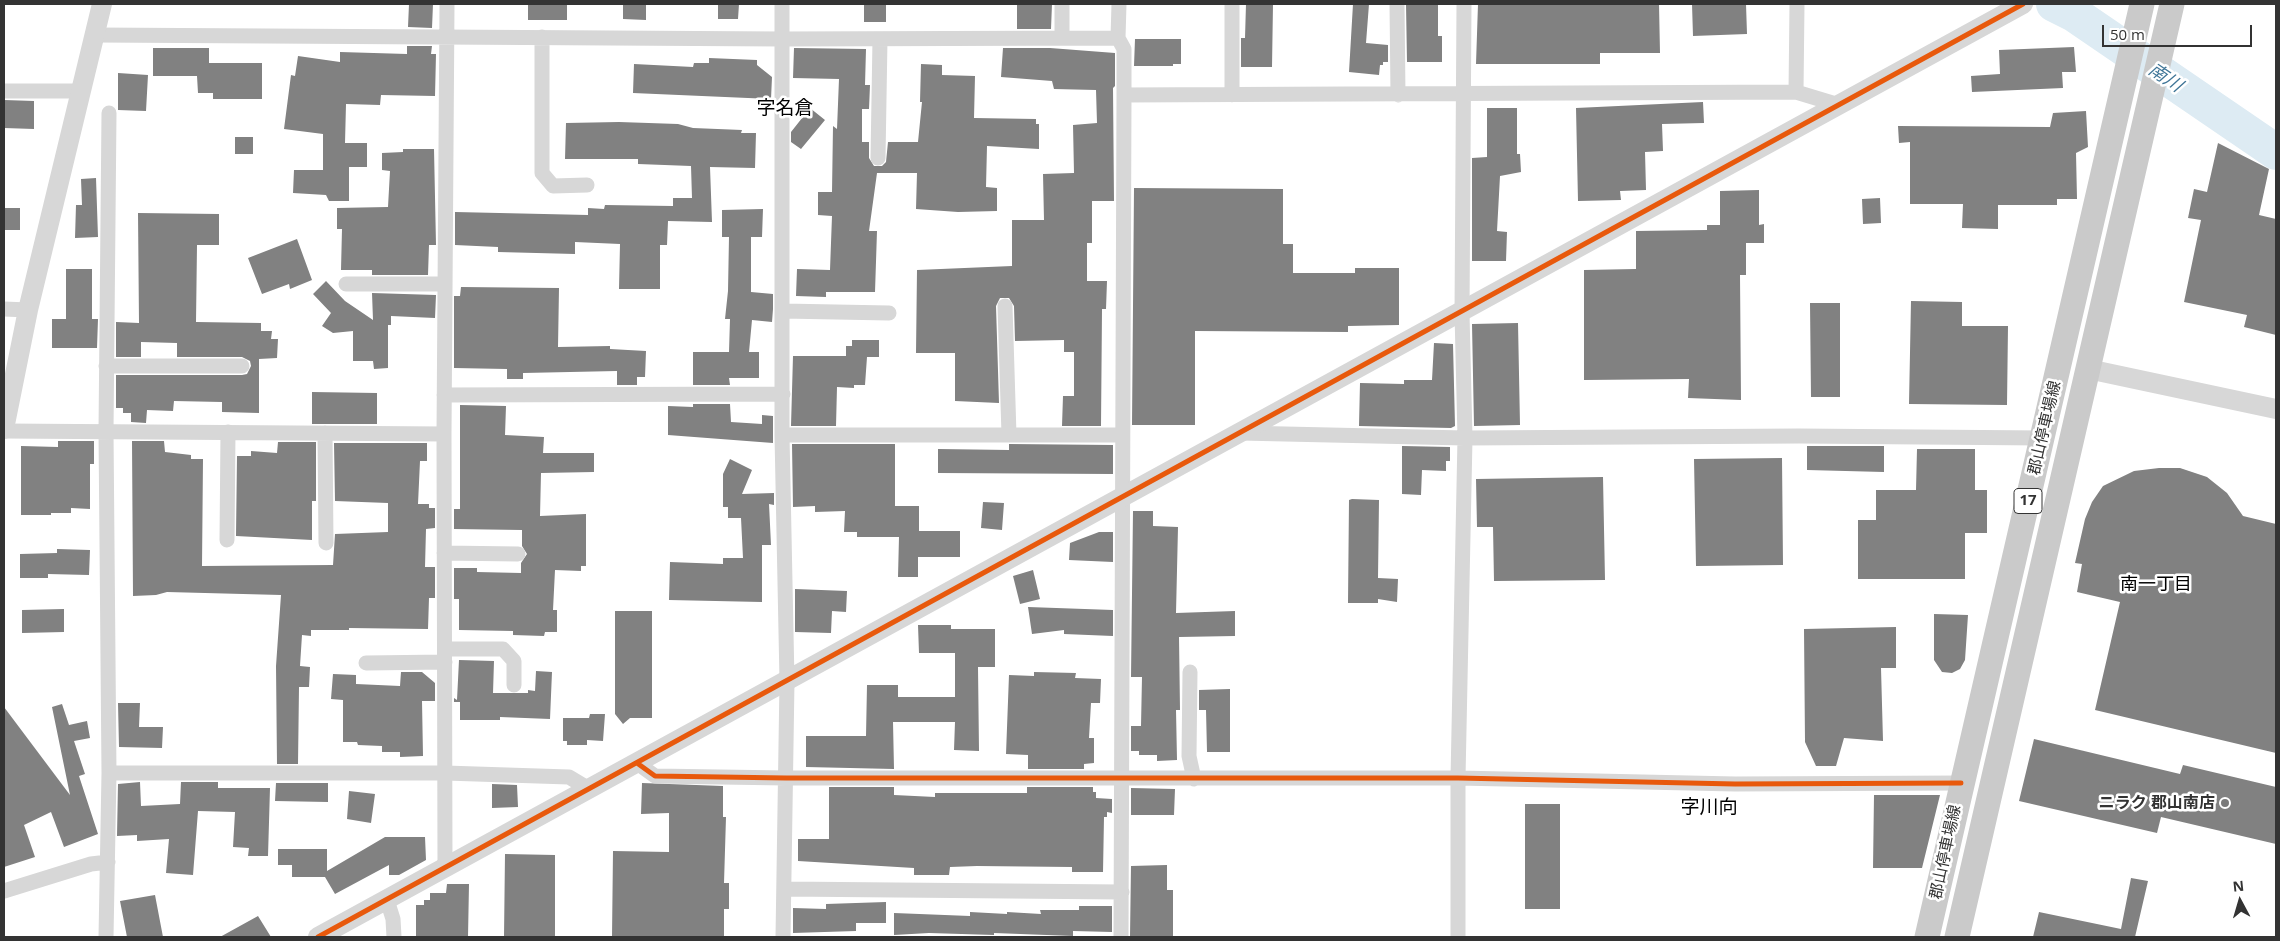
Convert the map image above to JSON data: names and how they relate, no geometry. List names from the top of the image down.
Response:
{
  "streets": {
    "main road": ["郡山停車場線", "17"]
  },
  "districts": ["字名倉", "南一丁目", "字川向"],
  "water": ["南川"],
  "places": ["ニラク 郡山南店"],
  "scale_bar": "50 m",
  "north": "top"
}
